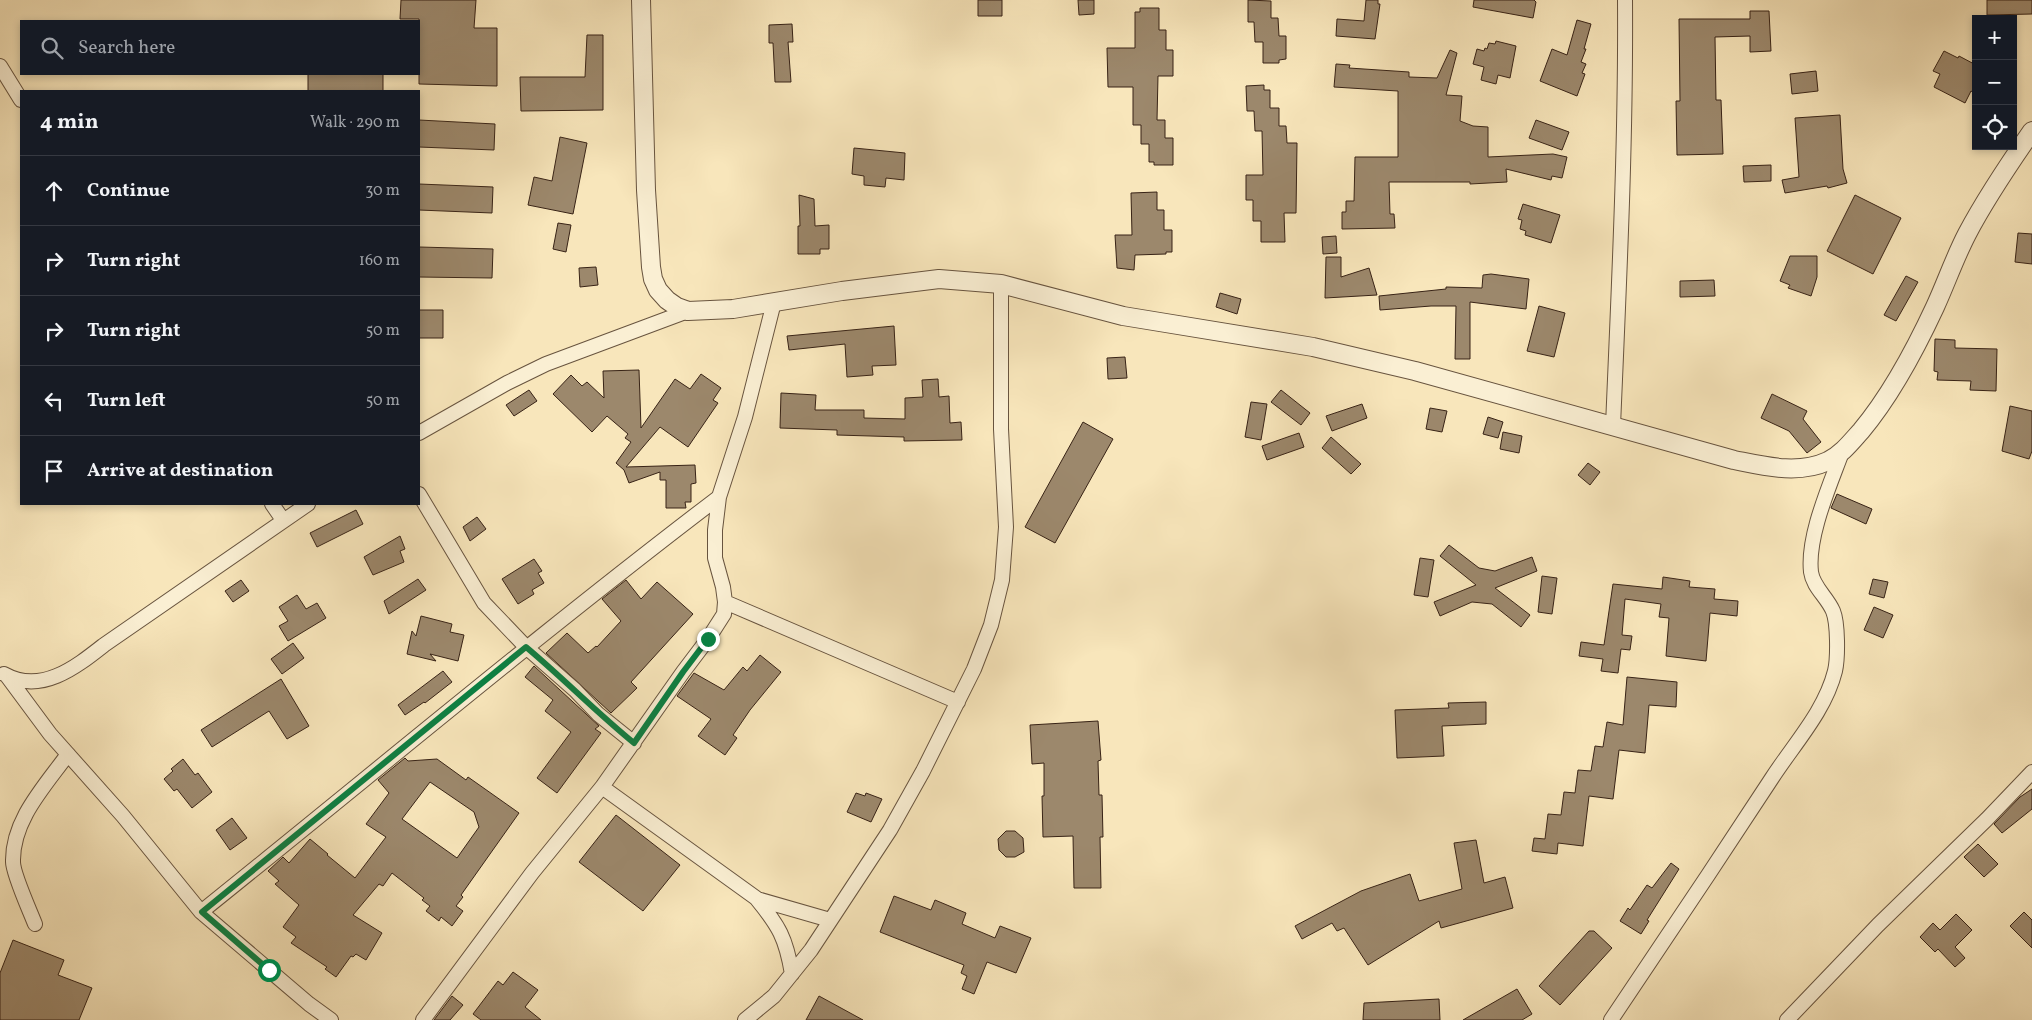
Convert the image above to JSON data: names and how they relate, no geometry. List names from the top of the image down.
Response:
{
  "page": {
    "map_buttons": ["+", "−"],
    "search": "Search here",
    "heading": ["4 min", "Walk · 290 m"],
    "list": [
      ["Continue", "30 m"],
      ["Turn right", "160 m"],
      ["Turn right", "50 m"],
      ["Turn left", "50 m"],
      "Arrive at destination"
    ]
  }
}
